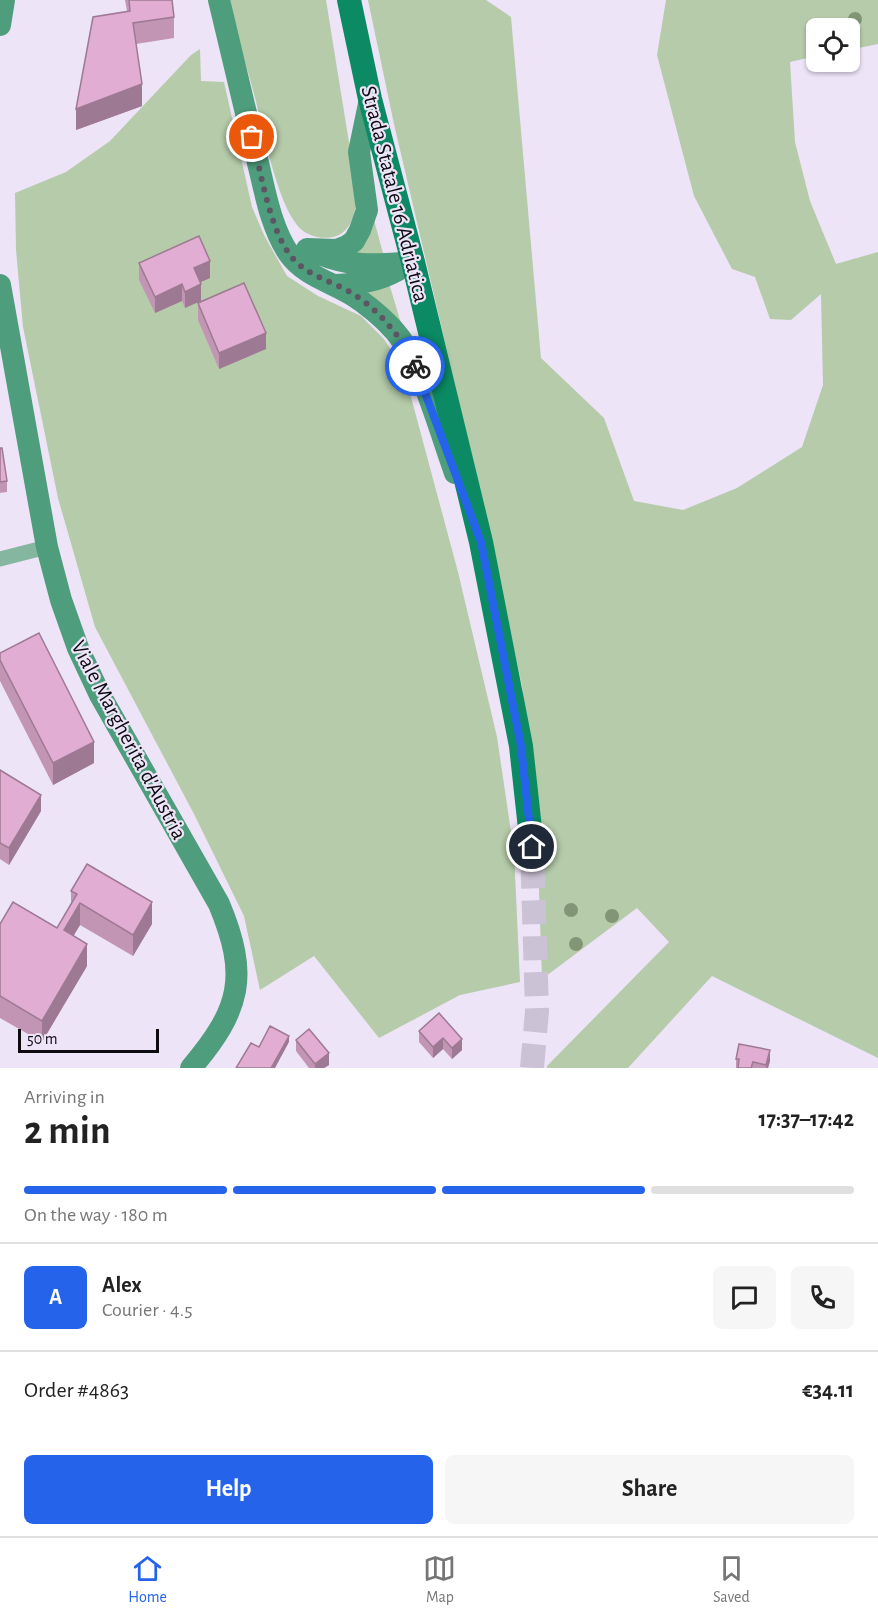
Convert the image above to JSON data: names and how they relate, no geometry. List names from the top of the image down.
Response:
{
  "streets": {
    "main road": ["Strada Statale 16 Adriatica", "Viale Margherita d'Austria"]
  },
  "scale_bar": "50 m",
  "page": {
    "scale": "50 m",
    "heading": ["2 min", "Arriving in", "17:37–17:42"],
    "panel": [
      "Alex",
      "Courier · 4.5",
      "Order #4863",
      "€34.11"
    ],
    "bar": "On the way · 180 m",
    "round": "A",
    "buttons": ["Help", "Share"],
    "tabs": ["Home", "Map", "Saved"]
  }
}
